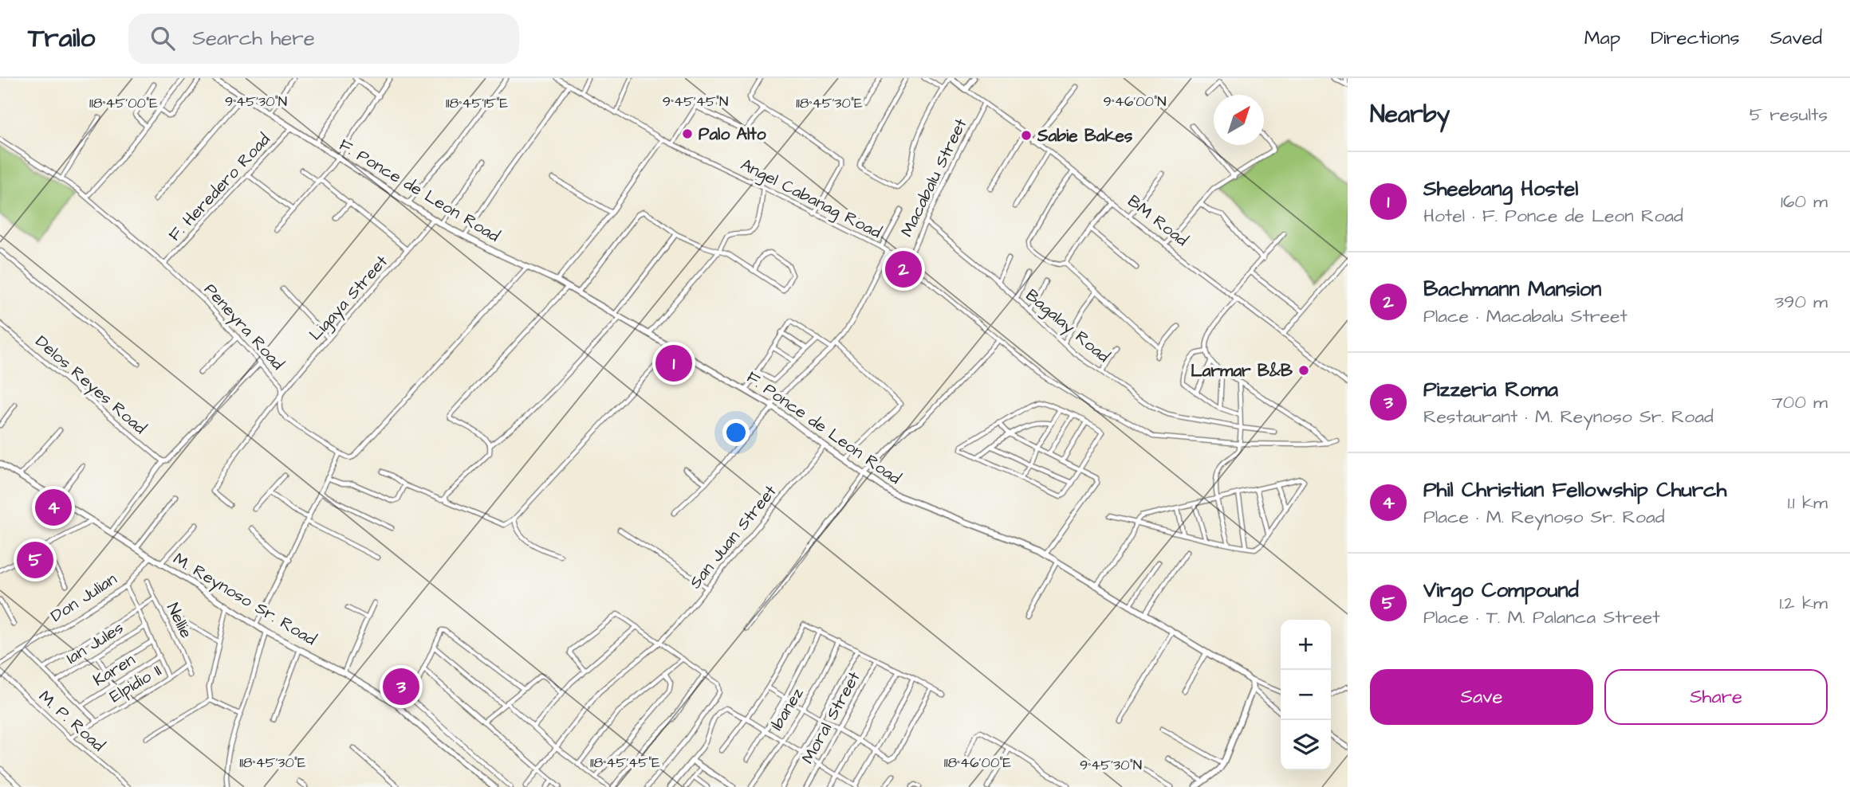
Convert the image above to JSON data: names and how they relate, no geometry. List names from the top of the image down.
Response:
{
  "streets": {
    "street": [
      "Macabalu Street",
      "F. Heredero Road",
      "F. Ponce de Leon Road",
      "Angel Cabanag Road",
      "BM Road",
      "Ligaya Street",
      "Bagalay Road",
      "Peneyra Road",
      "Delos Reyes Road",
      "San Juan Street",
      "Don Julian",
      "M. Reynoso Sr. Road",
      "Nellie",
      "Ian Jules",
      "Karen",
      "Elpidio II",
      "Ibanez",
      "Moral Street",
      "M. P. Road"
    ]
  },
  "crossings": [
    ["Macabalu Street", "Angel Cabanag Road"],
    ["Macabalu Street", "BM Road"],
    ["Macabalu Street", "Bagalay Road"],
    ["F. Heredero Road", "F. Ponce de Leon Road"],
    ["F. Heredero Road", "Peneyra Road"],
    ["F. Ponce de Leon Road", "Ligaya Street"],
    ["F. Ponce de Leon Road", "San Juan Street"],
    ["Ligaya Street", "Peneyra Road"],
    ["Don Julian", "M. Reynoso Sr. Road"],
    ["Don Julian", "Nellie"],
    ["Nellie", "Elpidio II"],
    ["Elpidio II", "M. P. Road"]
  ],
  "places": ["Palo Alto", "Sabie Bakes", "Larmar B&B"],
  "north": "top right",
  "page": {
    "header": "Trailo",
    "search": "Search here",
    "nav": ["Map", "Directions", "Saved"],
    "heading": ["Nearby", "5 results"],
    "list": [
      {
        "mark": "1",
        "name": "Sheebang Hostel",
        "note": "Hotel · F. Ponce de Leon Road",
        "value": "160 m"
      },
      {
        "mark": "2",
        "name": "Bachmann Mansion",
        "note": "Place · Macabalu Street",
        "value": "390 m"
      },
      {
        "mark": "3",
        "name": "Pizzeria Roma",
        "note": "Restaurant · M. Reynoso Sr. Road",
        "value": "700 m"
      },
      {
        "mark": "4",
        "name": "Phil Christian Fellowship Church",
        "note": "Place · M. Reynoso Sr. Road",
        "value": "1.1 km"
      },
      {
        "mark": "5",
        "name": "Virgo Compound",
        "note": "Place · T. M. Palanca Street",
        "value": "1.2 km"
      }
    ],
    "pins": [
      "2",
      "1",
      "4",
      "5",
      "3"
    ],
    "map_buttons": ["+", "−"],
    "buttons": ["Save", "Share"]
  },
  "coordinates": [
    "9°45'30\"N",
    "9°45'45\"N",
    "9°46'00\"N",
    "118°45'15\"E",
    "118°45'30\"E",
    "118°45'00\"E",
    "118°45'45\"E",
    "118°46'00\"E"
  ]
}
